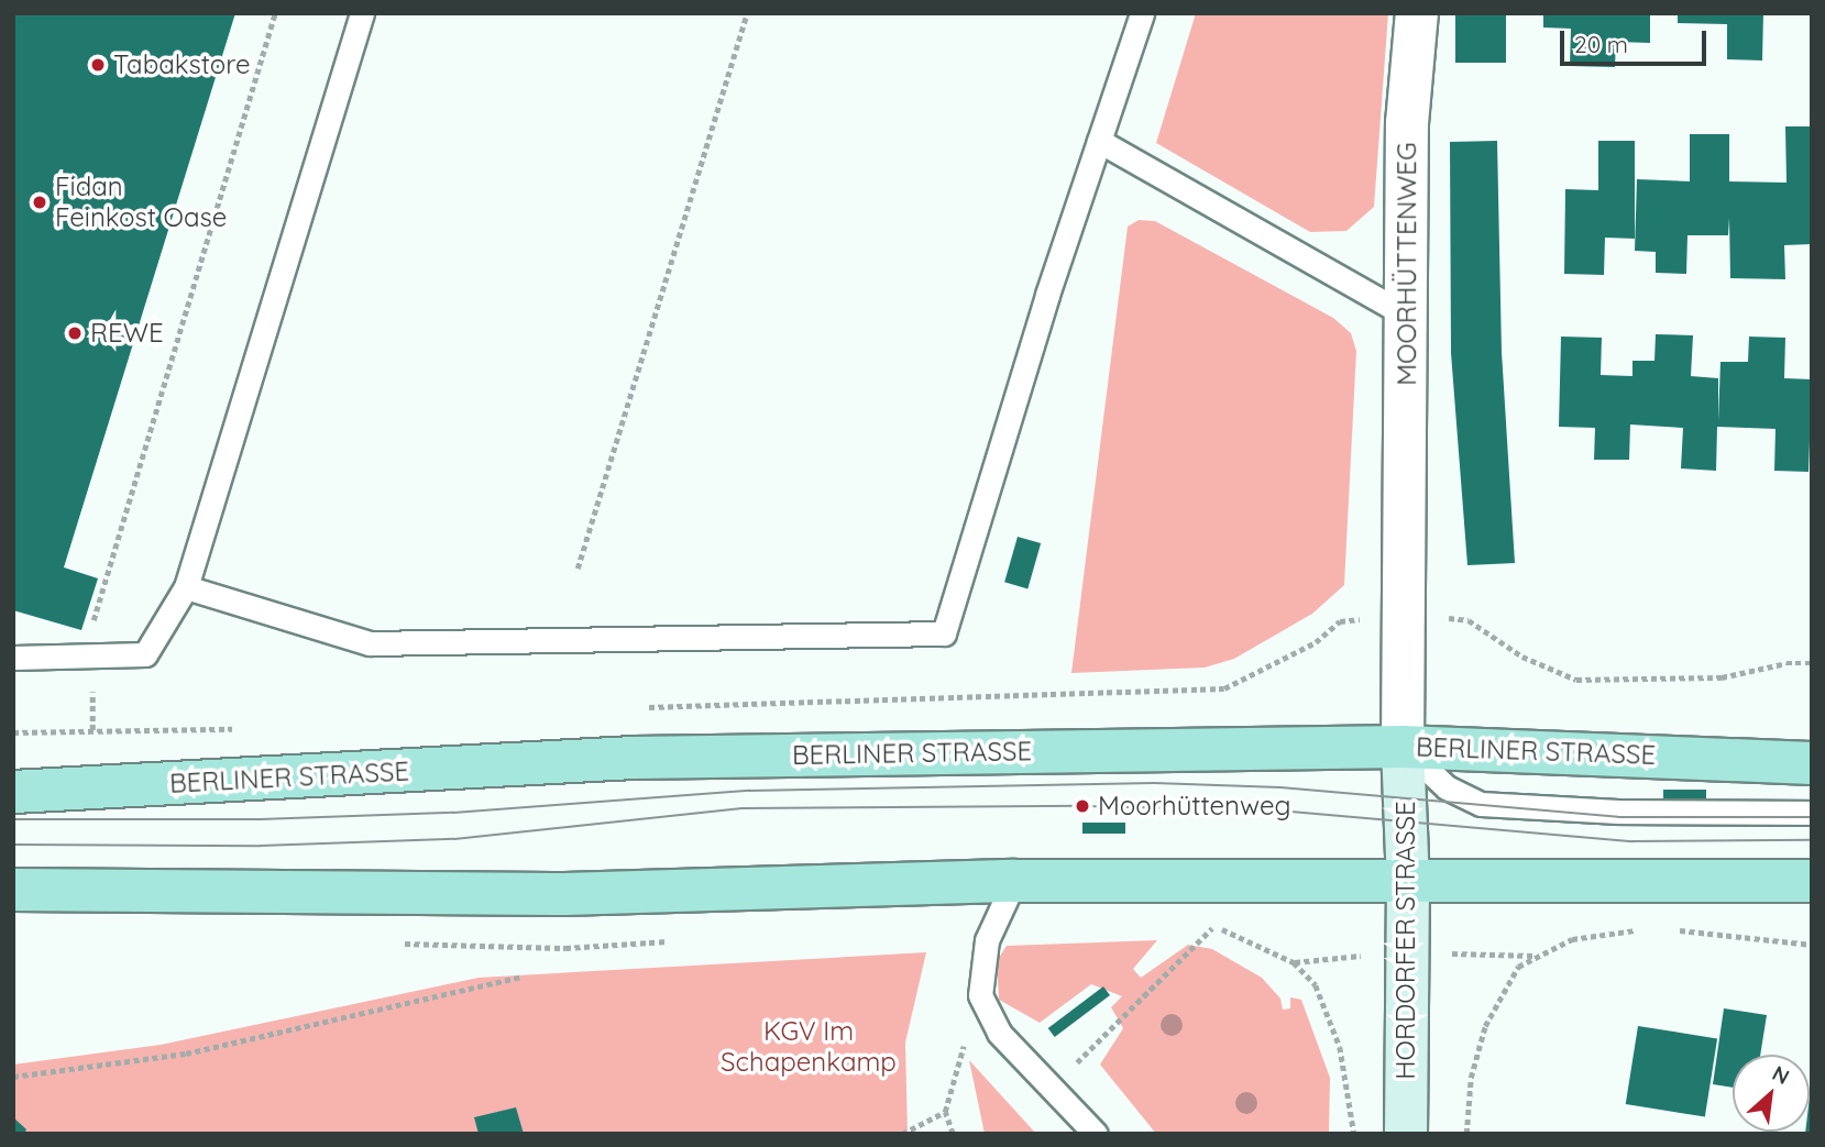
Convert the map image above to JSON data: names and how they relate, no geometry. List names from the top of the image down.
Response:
{
  "streets": {
    "main road": ["BERLINER STRASSE", "HORDORFER STRASSE"],
    "street": ["MOORHÜTTENWEG"]
  },
  "crossings": [
    ["MOORHÜTTENWEG", "BERLINER STRASSE"],
    ["MOORHÜTTENWEG", "HORDORFER STRASSE"],
    ["BERLINER STRASSE", "HORDORFER STRASSE"]
  ],
  "parks": ["KGV Im Schapenkamp"],
  "places": [
    "Tabakstore",
    "Fidan Feinkost Oase",
    "REWE",
    "Moorhüttenweg"
  ],
  "scale_bar": "20 m",
  "north": "top right"
}
